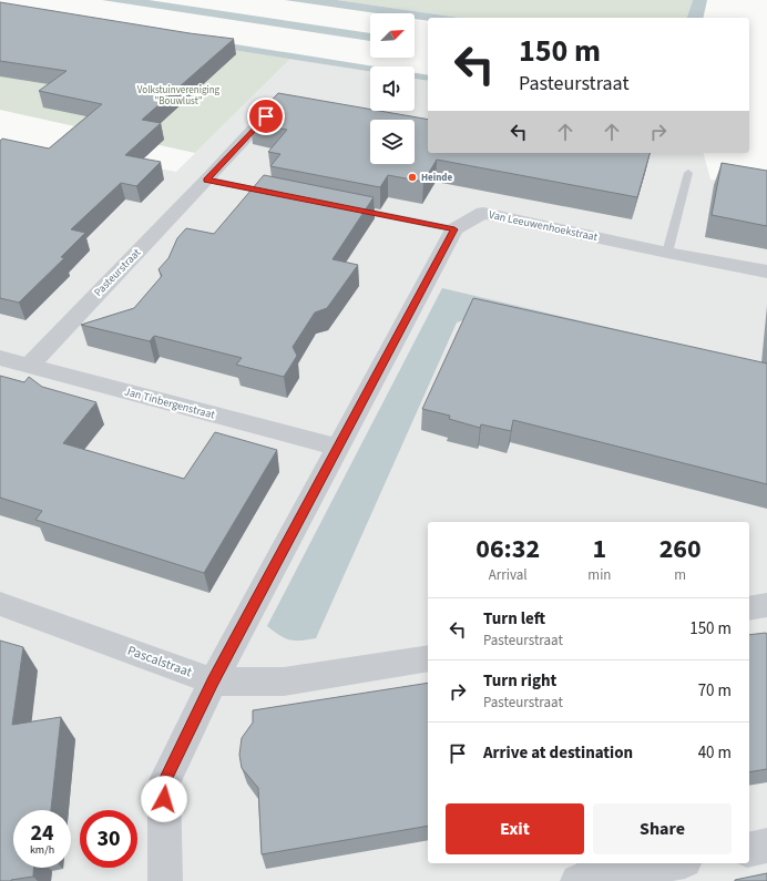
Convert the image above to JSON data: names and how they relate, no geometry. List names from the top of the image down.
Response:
{
  "streets": {
    "street": [
      "Van Leeuwenhoekstraat",
      "Pasteurstraat",
      "Jan Tinbergenstraat",
      "Pascalstraat"
    ]
  },
  "crossings": [
    ["Pasteurstraat", "Jan Tinbergenstraat"]
  ],
  "parks": ["Volkstuinvereniging \"Bouwlust\""],
  "places": ["Heinde"],
  "north": "top right",
  "page": {
    "turn": ["150 m", "Pasteurstraat"],
    "eta": [
      "06:32",
      "Arrival",
      "1",
      "min",
      "260",
      "m"
    ],
    "list": [
      {
        "name": "Turn left",
        "note": "Pasteurstraat",
        "value": "150 m"
      },
      {
        "name": "Turn right",
        "note": "Pasteurstraat",
        "value": "70 m"
      },
      {
        "name": "Arrive at destination",
        "value": "40 m"
      }
    ],
    "buttons": ["Exit", "Share"],
    "speed": "24 km/h",
    "limit": "30"
  }
}
